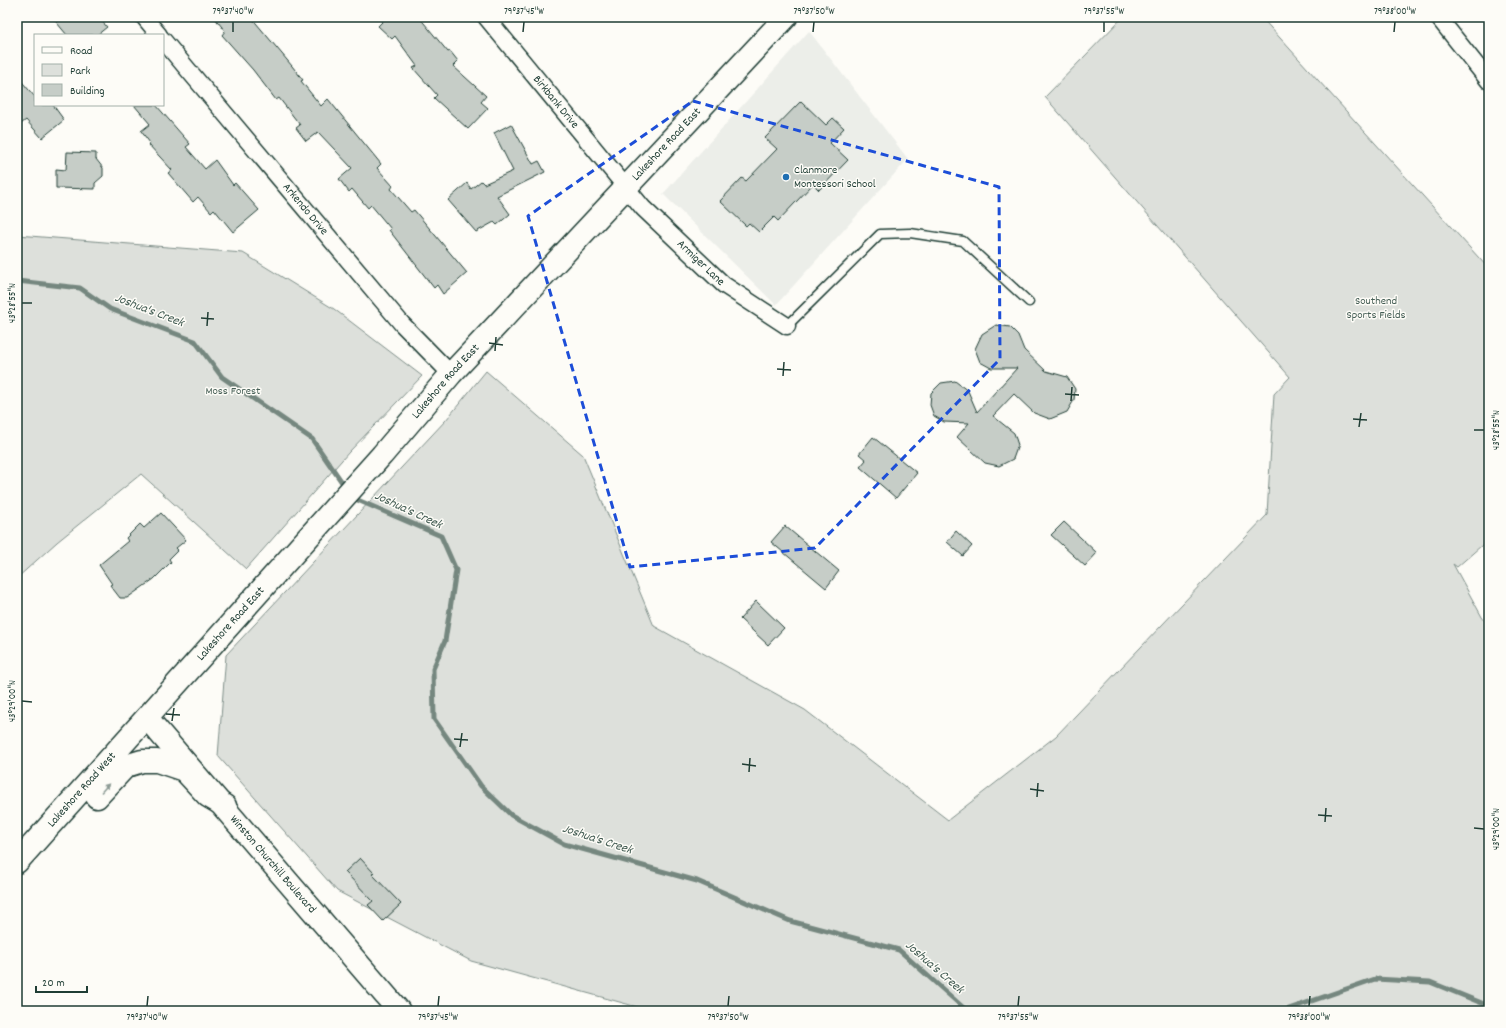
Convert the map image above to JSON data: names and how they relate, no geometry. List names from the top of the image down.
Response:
{
  "streets": {
    "main road": ["Lakeshore Road East", "Lakeshore Road West", "Winston Churchill Boulevard"],
    "street": ["Birkbank Drive", "Arkendo Drive", "Armiger Lane"]
  },
  "crossings": [
    ["Birkbank Drive", "Lakeshore Road East"],
    ["Birkbank Drive", "Armiger Lane"],
    ["Lakeshore Road East", "Arkendo Drive"],
    ["Lakeshore Road East", "Armiger Lane"],
    ["Lakeshore Road East", "Lakeshore Road West"],
    ["Lakeshore Road East", "Winston Churchill Boulevard"],
    ["Lakeshore Road West", "Winston Churchill Boulevard"]
  ],
  "water": ["Joshua's Creek"],
  "parks": ["Southend Sports Fields", "Moss Forest"],
  "places": ["Clanmore Montessori School"],
  "legend": ["Road", "Park", "Building"],
  "scale_bar": "20 m",
  "coordinates": [
    "79°37'40\"W",
    "79°37'45\"W",
    "79°37'50\"W",
    "79°37'55\"W",
    "79°38'00\"W",
    "43°28'55\"N",
    "43°29'00\"N"
  ]
}
